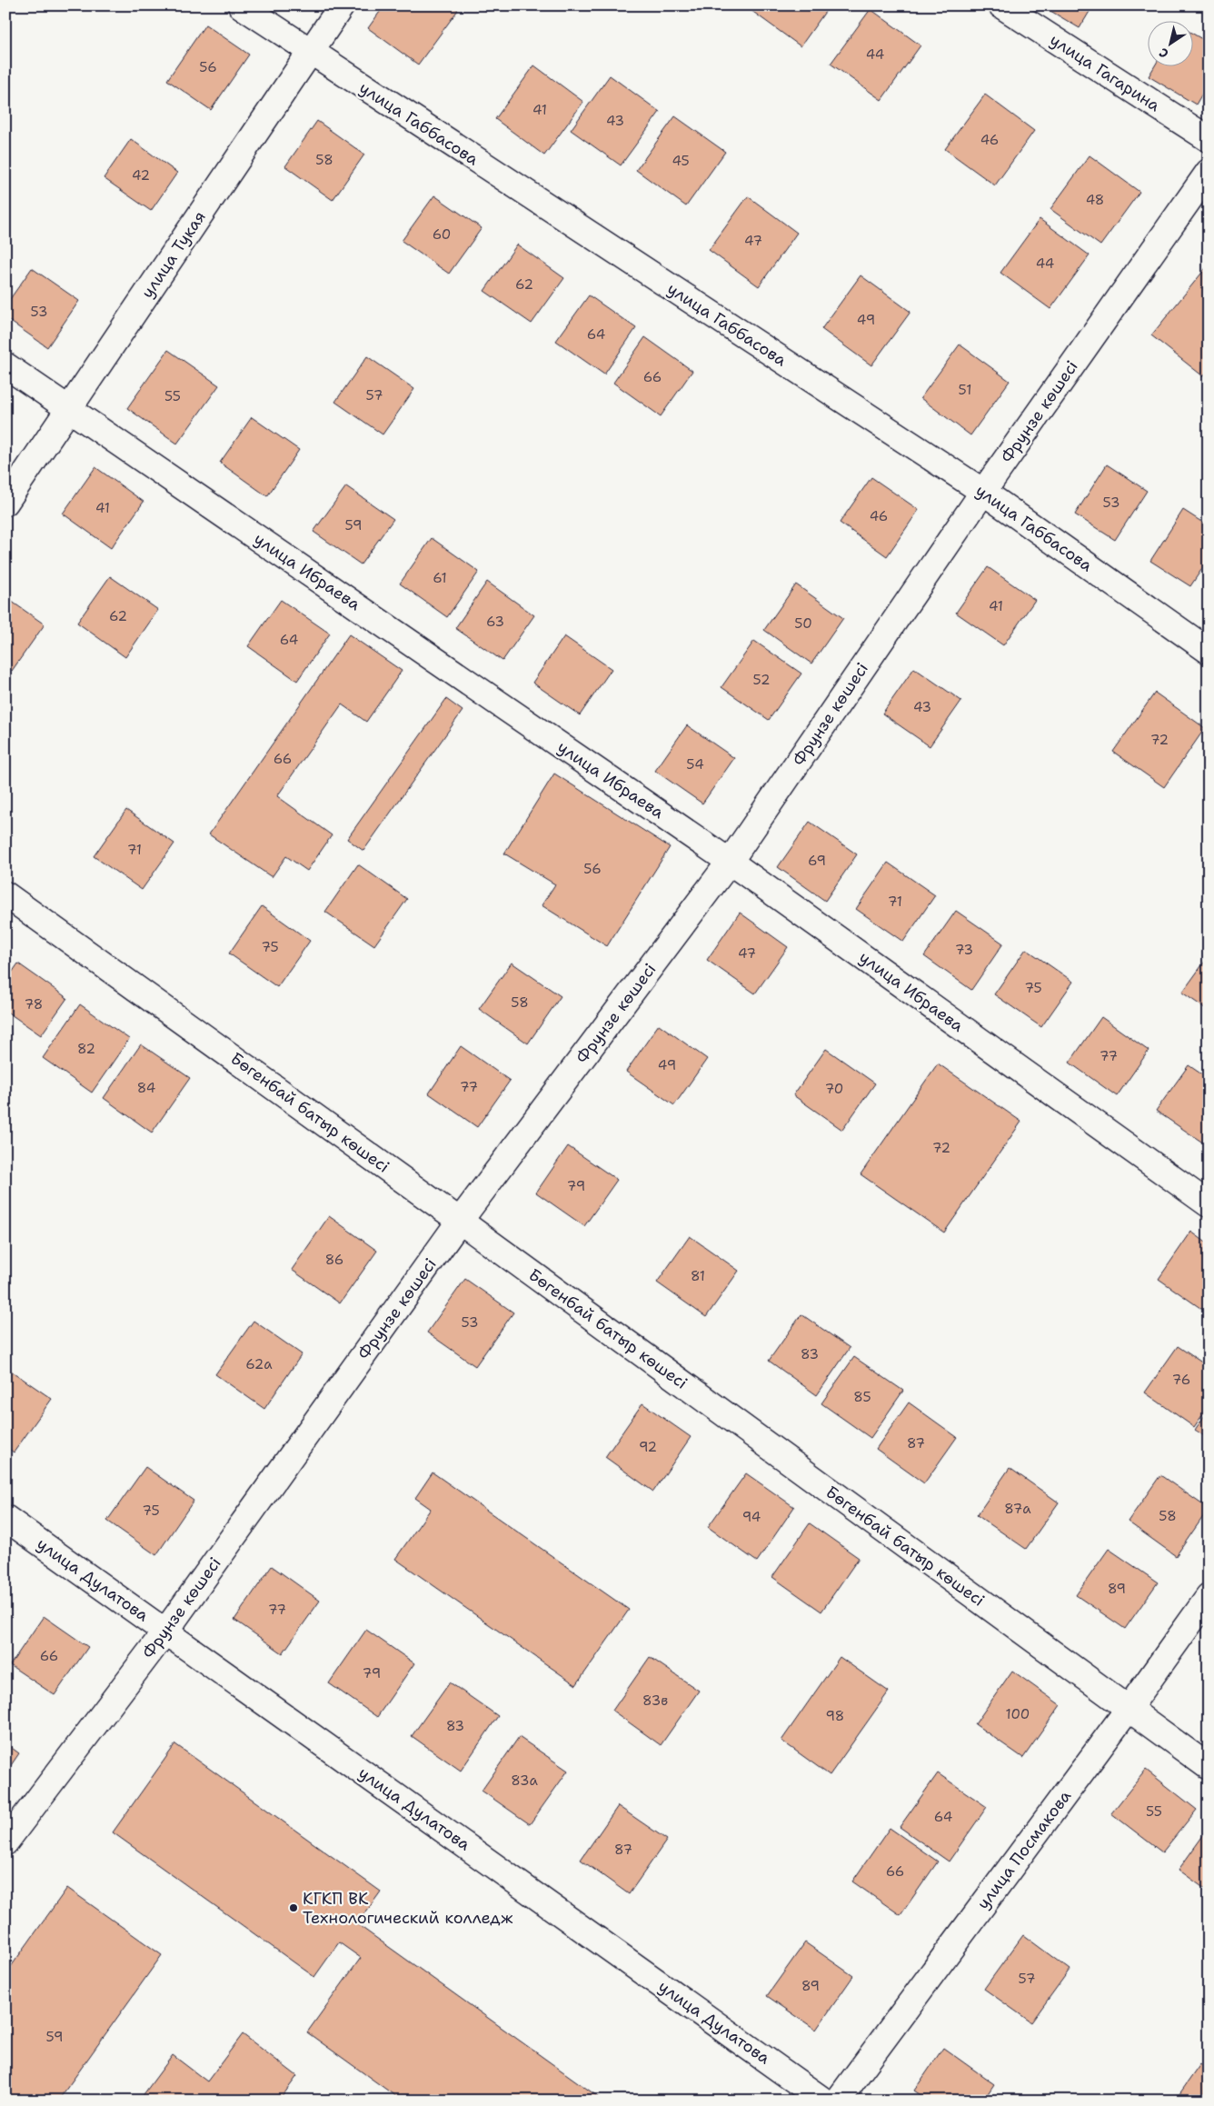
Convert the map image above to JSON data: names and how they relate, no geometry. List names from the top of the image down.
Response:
{
  "streets": {
    "street": [
      "улица Гагарина",
      "улица Габбасова",
      "улица Тукая",
      "Фрунзе көшесі",
      "улица Ибраева",
      "Бөгенбай батыр көшесі",
      "улица Дулатова",
      "улица Посмакова"
    ]
  },
  "crossings": [
    ["улица Габбасова", "улица Тукая"],
    ["улица Габбасова", "Фрунзе көшесі"],
    ["улица Тукая", "улица Ибраева"],
    ["Фрунзе көшесі", "улица Ибраева"],
    ["Фрунзе көшесі", "Бөгенбай батыр көшесі"],
    ["Фрунзе көшесі", "улица Дулатова"],
    ["Бөгенбай батыр көшесі", "улица Посмакова"]
  ],
  "places": ["КГКП ВК Технологический колледж"],
  "house_numbers": [
    "44",
    "56",
    "41",
    "43",
    "46",
    "58",
    "45",
    "42",
    "48",
    "60",
    "47",
    "44",
    "62",
    "53",
    "49",
    "64",
    "66",
    "51",
    "57",
    "55",
    "53",
    "41",
    "46",
    "59",
    "61",
    "41",
    "62",
    "63",
    "50",
    "64",
    "52",
    "43",
    "72",
    "66",
    "54",
    "71",
    "69",
    "56",
    "71",
    "75",
    "73",
    "47",
    "75",
    "58",
    "78",
    "82",
    "77",
    "49",
    "77",
    "84",
    "70",
    "72",
    "79",
    "86",
    "81",
    "53",
    "83",
    "62а",
    "76",
    "85",
    "87",
    "92",
    "87а",
    "75",
    "58",
    "94",
    "89",
    "77",
    "66",
    "79",
    "83в",
    "100",
    "98",
    "83",
    "83а",
    "55",
    "64",
    "87",
    "66",
    "57",
    "89",
    "59"
  ],
  "north": "bottom left"
}
